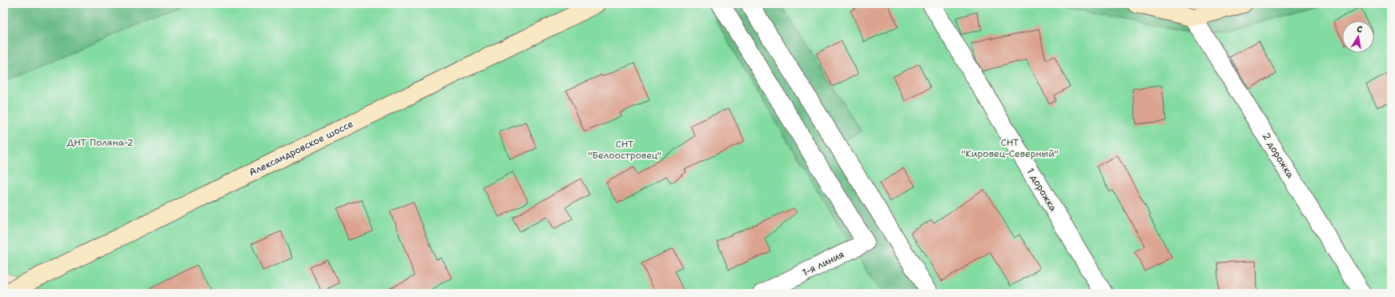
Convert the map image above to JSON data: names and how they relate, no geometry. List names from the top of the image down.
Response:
{
  "streets": {
    "street": [
      "Александровское шоссе",
      "2 дорожка",
      "1 дорожка",
      "1-я линия"
    ]
  },
  "parks": ["ДНТ Поляна-2", "СНТ \"Кировец-Северный\"", "СНТ \"Белоостровец\""],
  "north": "top"
}
